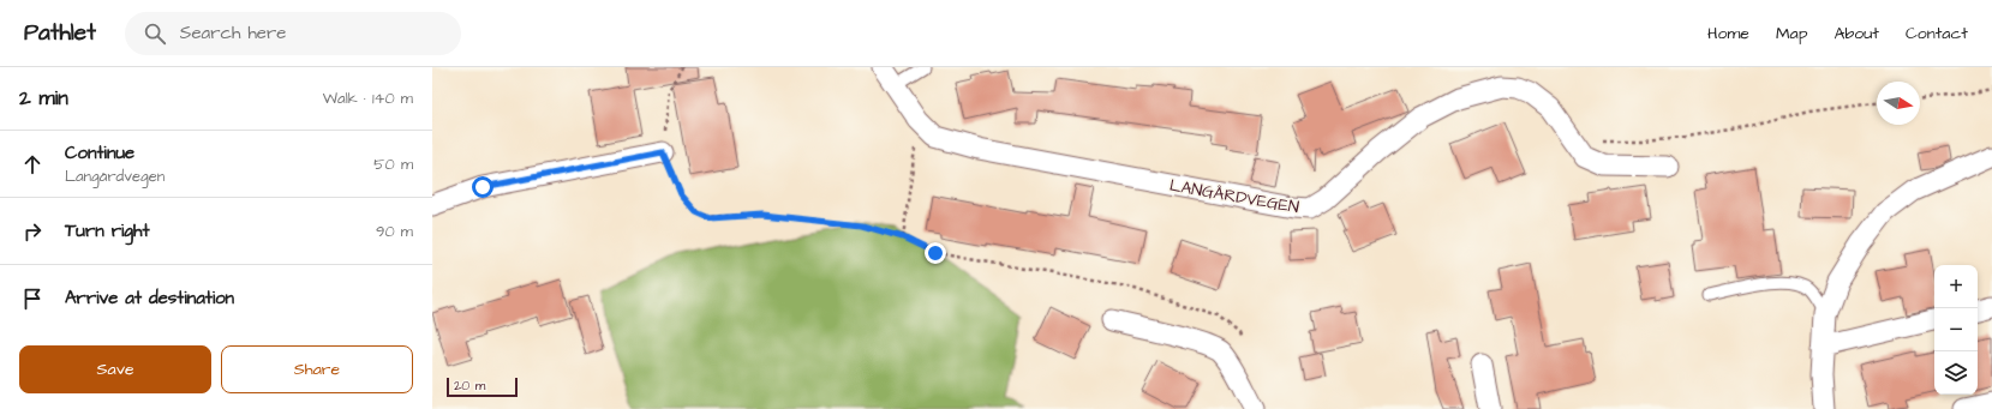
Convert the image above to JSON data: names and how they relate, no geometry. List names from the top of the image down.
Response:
{
  "streets": {
    "street": ["LANGÅRDVEGEN"]
  },
  "scale_bar": "20 m",
  "north": "right",
  "page": {
    "header": "Pathlet",
    "search": "Search here",
    "nav": [
      "Home",
      "Map",
      "About",
      "Contact"
    ],
    "heading": ["2 min", "Walk · 140 m"],
    "list": [
      ["Continue", "Langårdvegen", "50 m"],
      ["Turn right", "90 m"],
      "Arrive at destination"
    ],
    "map_buttons": ["+", "−"],
    "buttons": ["Save", "Share"],
    "scale": "20 m"
  }
}
